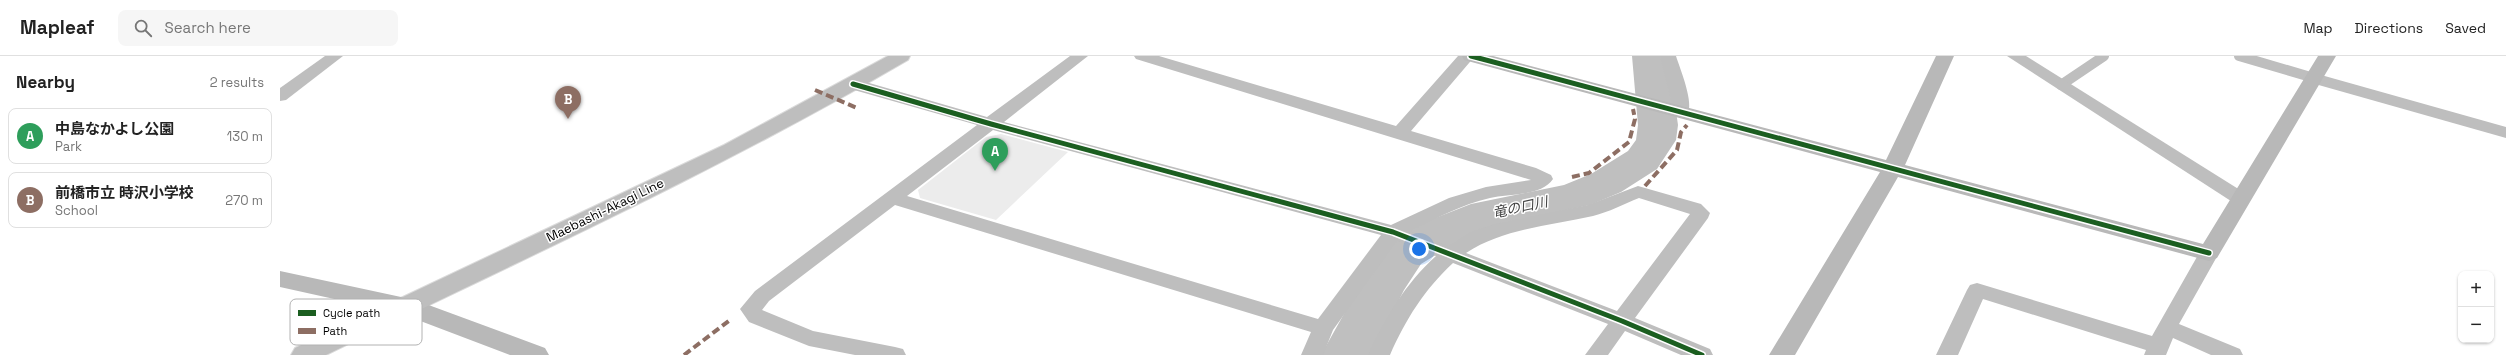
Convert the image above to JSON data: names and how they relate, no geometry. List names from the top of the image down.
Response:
{
  "streets": {
    "main road": ["Maebashi-Akagi Line"]
  },
  "water": ["竜の口川"],
  "legend": ["Cycle path", "Path"],
  "page": {
    "header": "Mapleaf",
    "search": "Search here",
    "nav": ["Map", "Directions", "Saved"],
    "heading": ["Nearby", "2 results"],
    "pins": ["B", "A"],
    "list": [
      {
        "mark": "A",
        "name": "中島なかよし公園",
        "note": "Park",
        "value": "130 m"
      },
      {
        "mark": "B",
        "name": "前橋市立 時沢小学校",
        "note": "School",
        "value": "270 m"
      }
    ],
    "map_buttons": ["+", "−"]
  }
}
